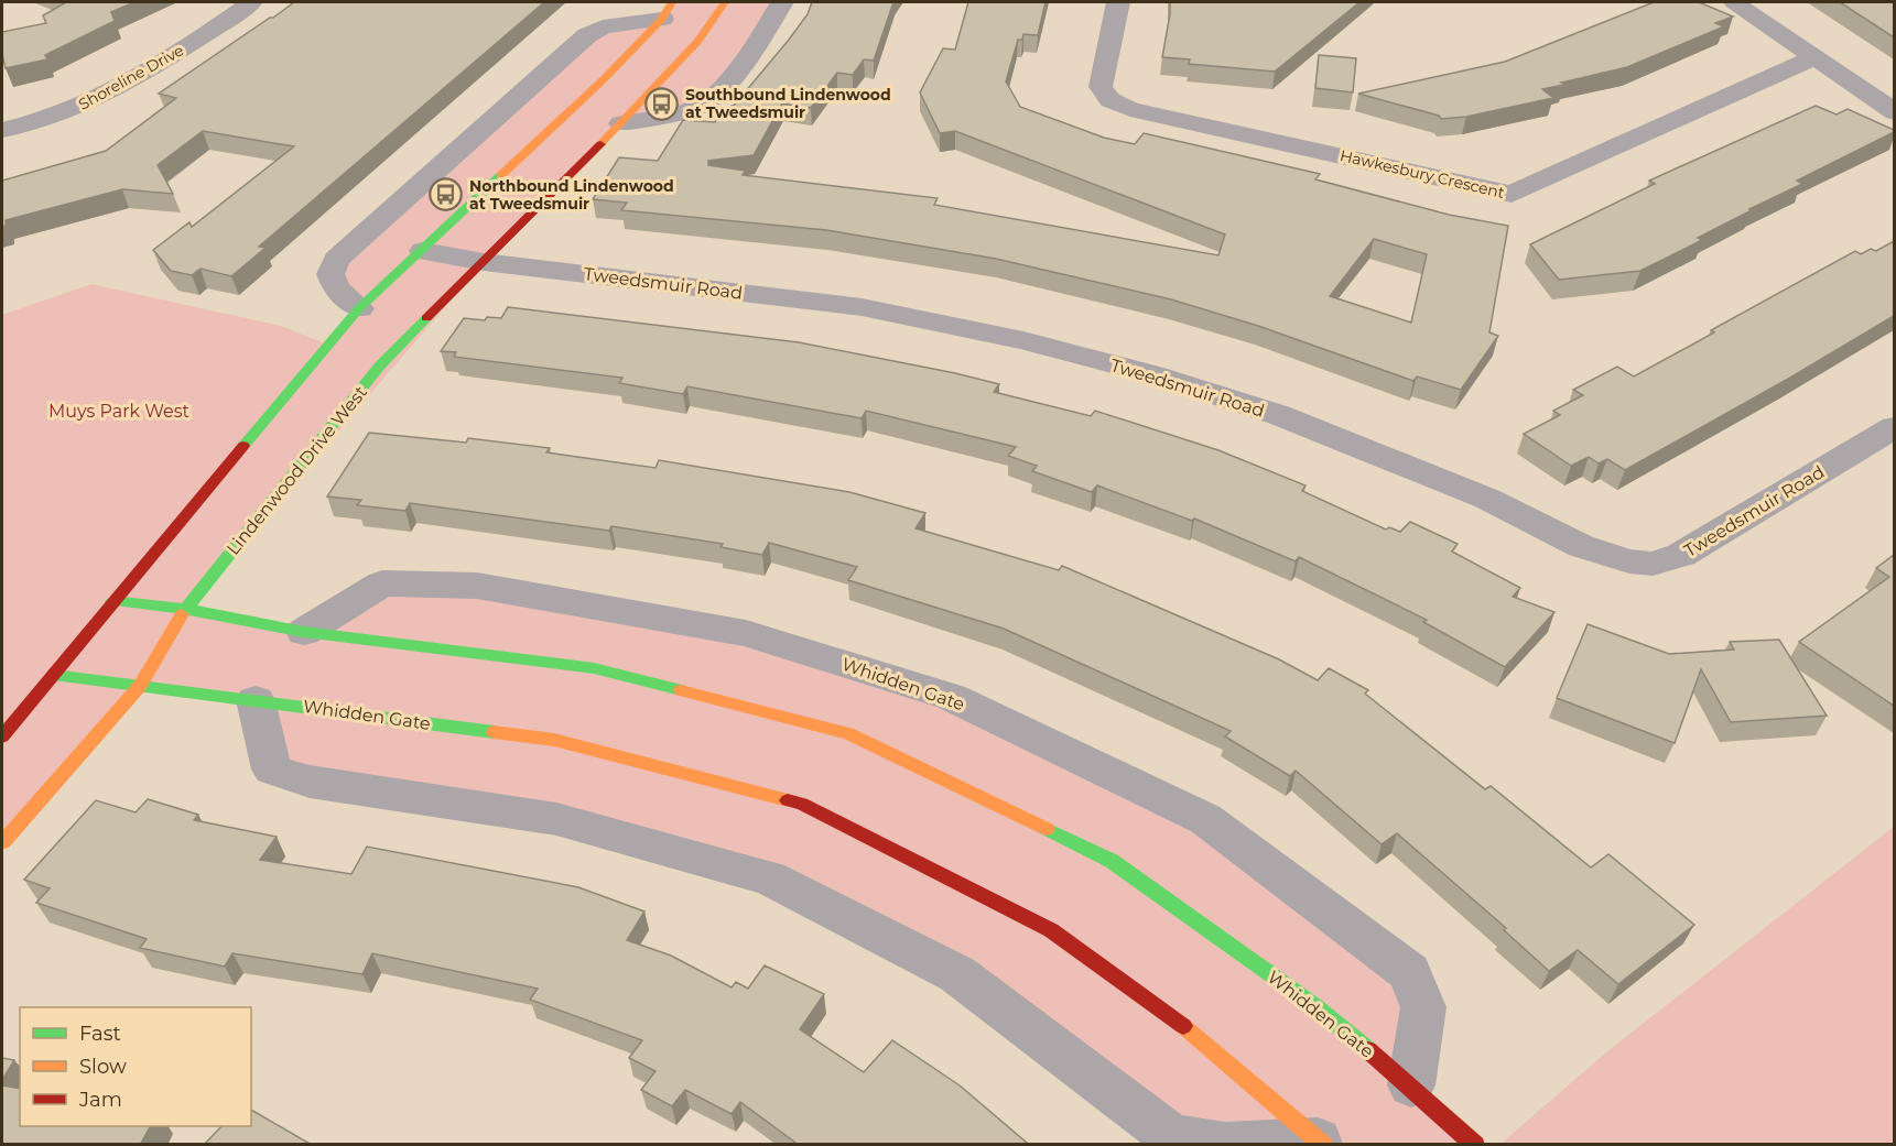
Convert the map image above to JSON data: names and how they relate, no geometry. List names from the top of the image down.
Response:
{
  "streets": {
    "street": [
      "Shoreline Drive",
      "Hawkesbury Crescent",
      "Tweedsmuir Road",
      "Lindenwood Drive West",
      "Whidden Gate"
    ]
  },
  "crossings": [
    ["Tweedsmuir Road", "Lindenwood Drive West"],
    ["Lindenwood Drive West", "Whidden Gate"]
  ],
  "parks": ["Muys Park West"],
  "places": {
    "bus stop": ["Southbound Lindenwood at Tweedsmuir", "Northbound Lindenwood at Tweedsmuir"]
  },
  "legend": ["Fast", "Slow", "Jam"]
}
